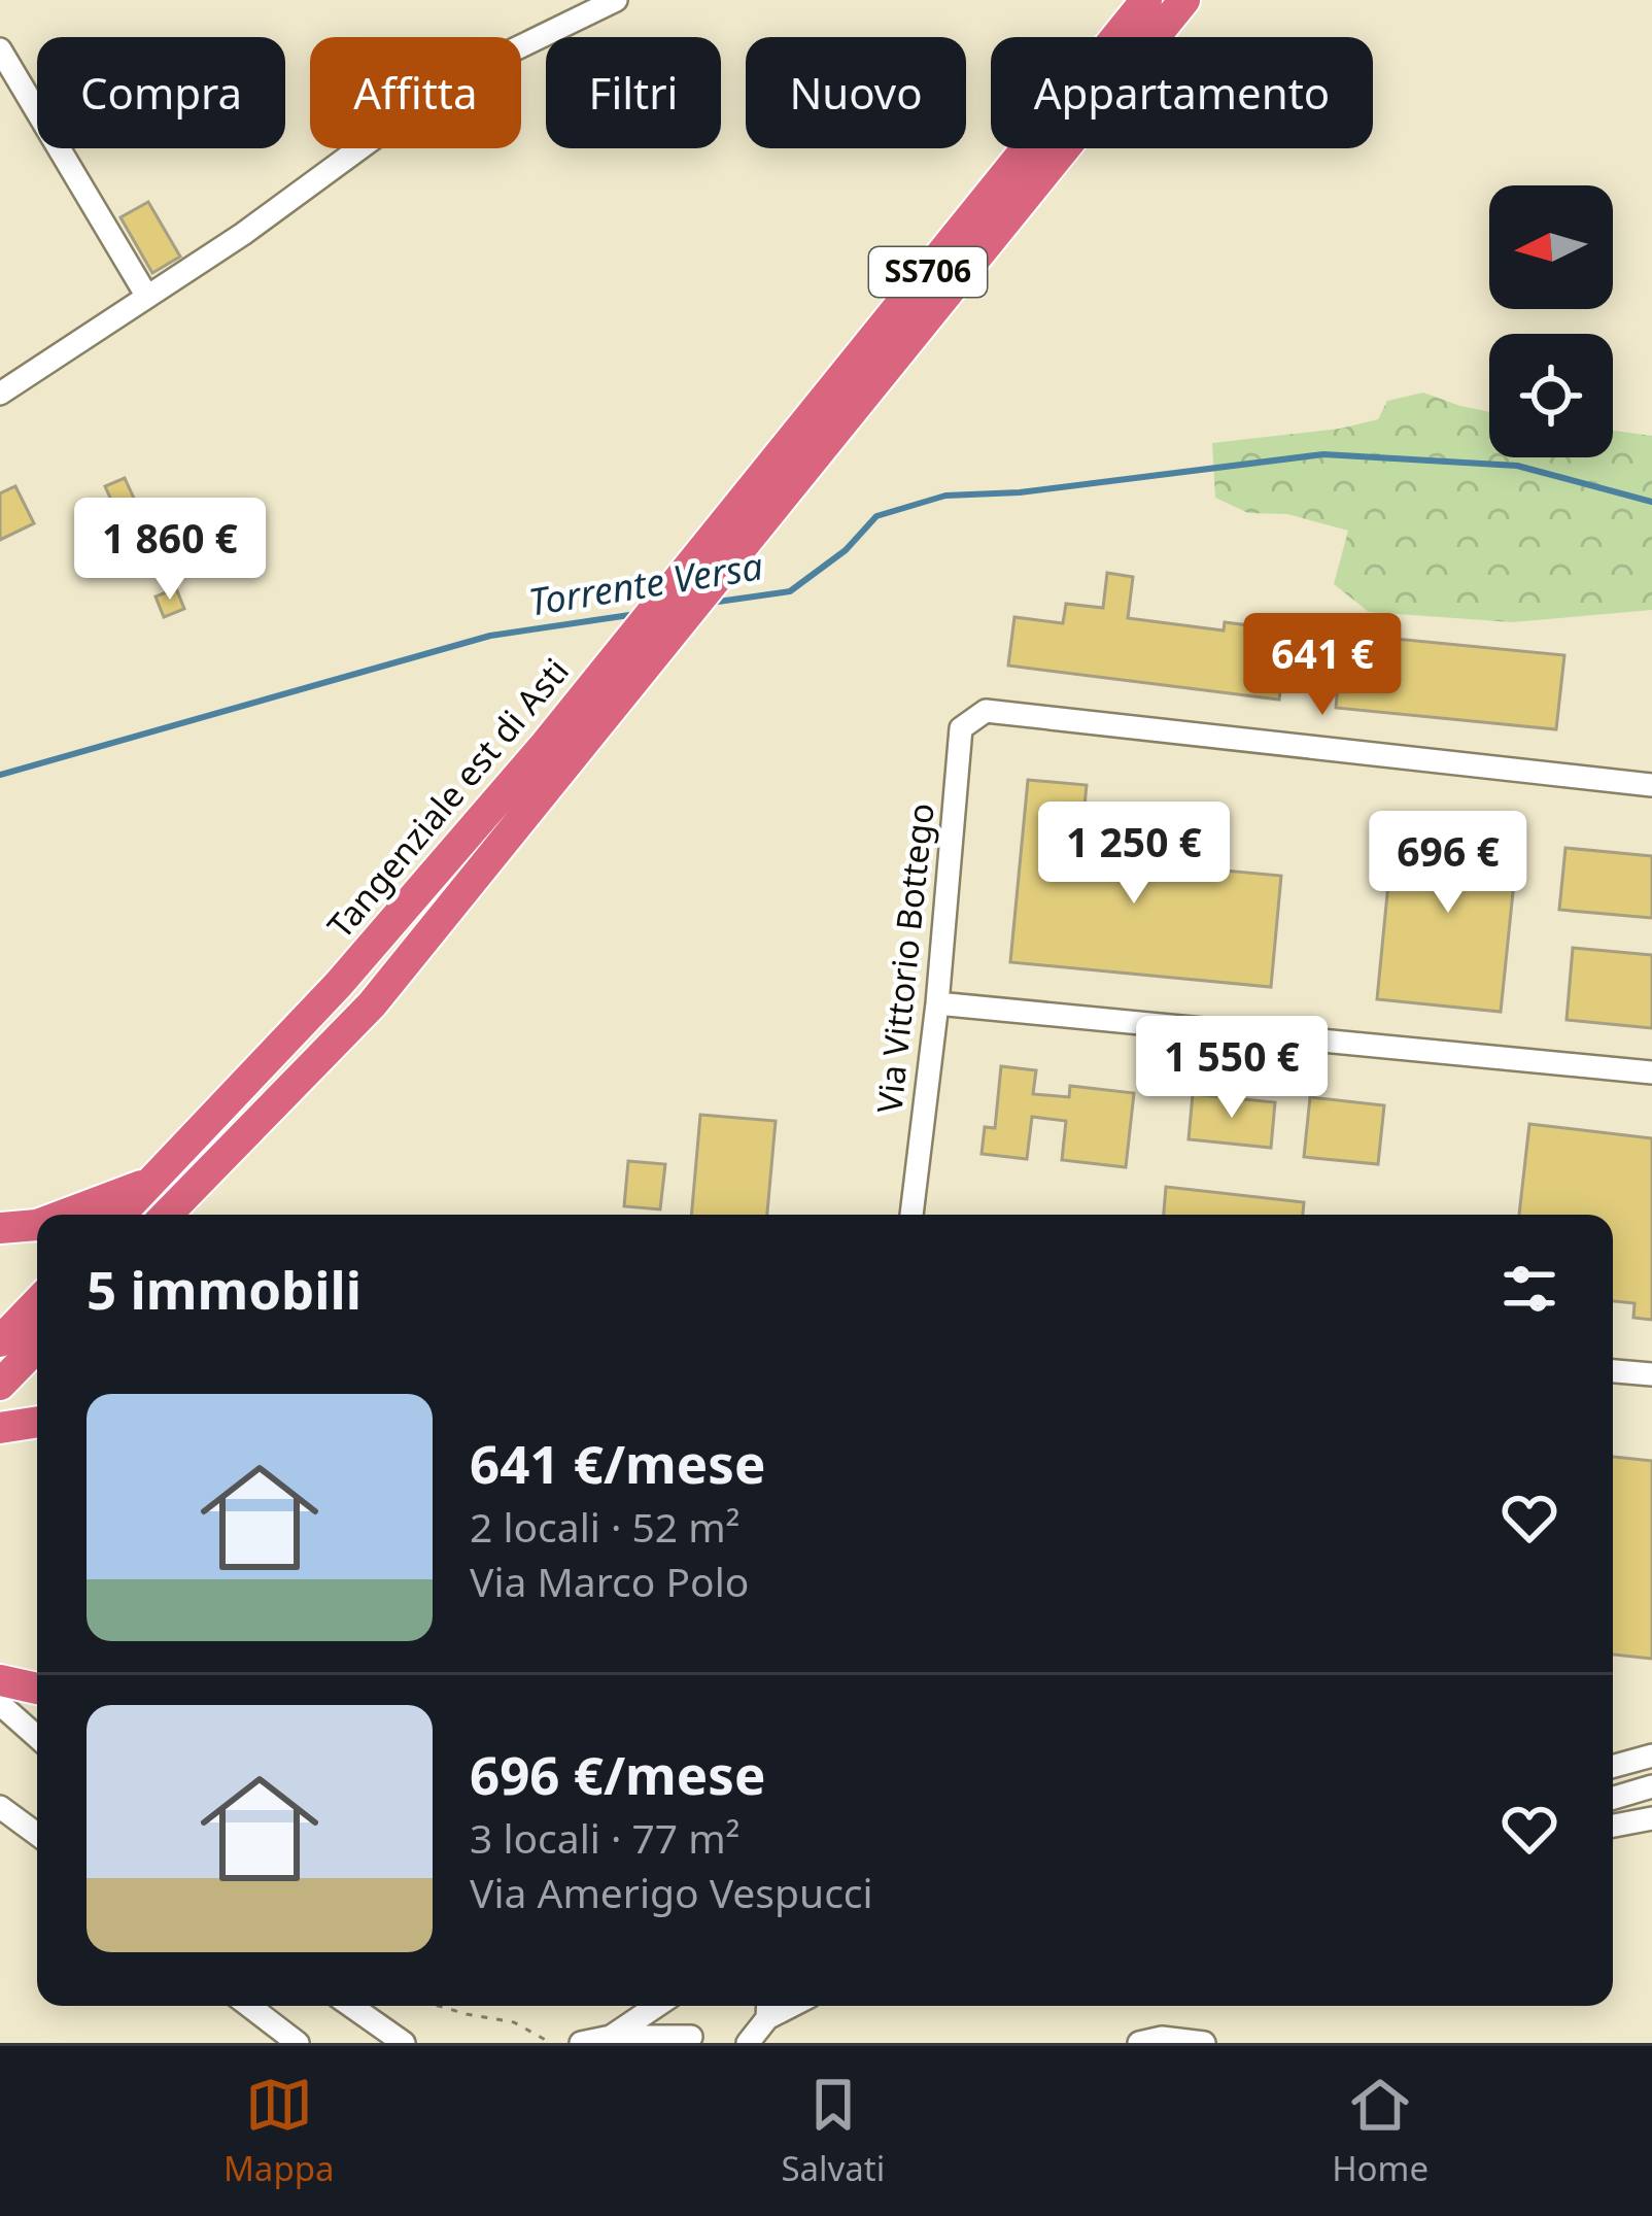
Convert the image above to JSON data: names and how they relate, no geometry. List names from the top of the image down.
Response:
{
  "streets": {
    "highway": ["SS706", "Tangenziale est di Asti"],
    "street": ["Via Vittorio Bottego"]
  },
  "water": ["Torrente Versa"],
  "north": "left",
  "page": {
    "chip": [
      "Compra",
      "Affitta",
      "Filtri",
      "Nuovo",
      "Appartamento"
    ],
    "price": [
      "1 860 €",
      "641 €",
      "1 250 €",
      "696 €",
      "1 550 €"
    ],
    "heading": "5 immobili",
    "list": [
      {
        "name": "641 €/mese",
        "note": "2 locali · 52 m² · Via Marco Polo"
      },
      {
        "name": "696 €/mese",
        "note": "3 locali · 77 m² · Via Amerigo Vespucci"
      }
    ],
    "tabs": ["Mappa", "Salvati", "Home"]
  }
}
